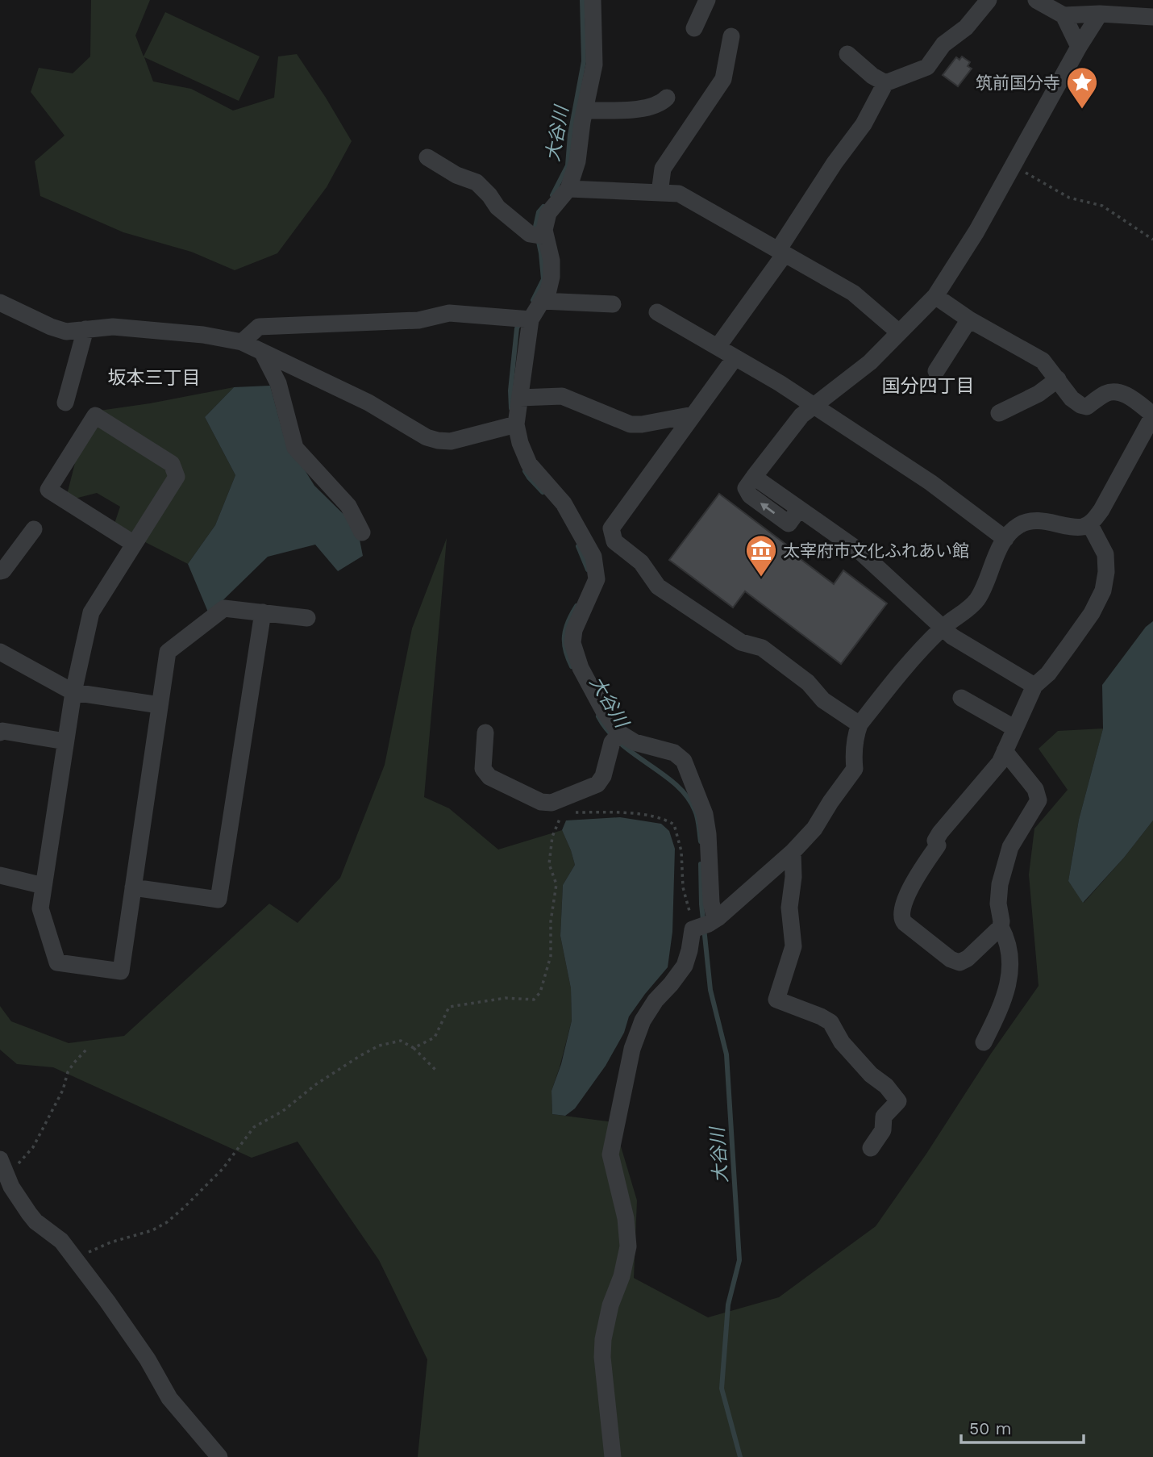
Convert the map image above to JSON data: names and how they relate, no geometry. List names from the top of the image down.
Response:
{
  "districts": ["坂本三丁目", "国分四丁目"],
  "water": ["大谷川"],
  "places": {
    "place": ["筑前国分寺"],
    "museum": ["太宰府市文化ふれあい館"]
  },
  "scale_bar": "50 m"
}
